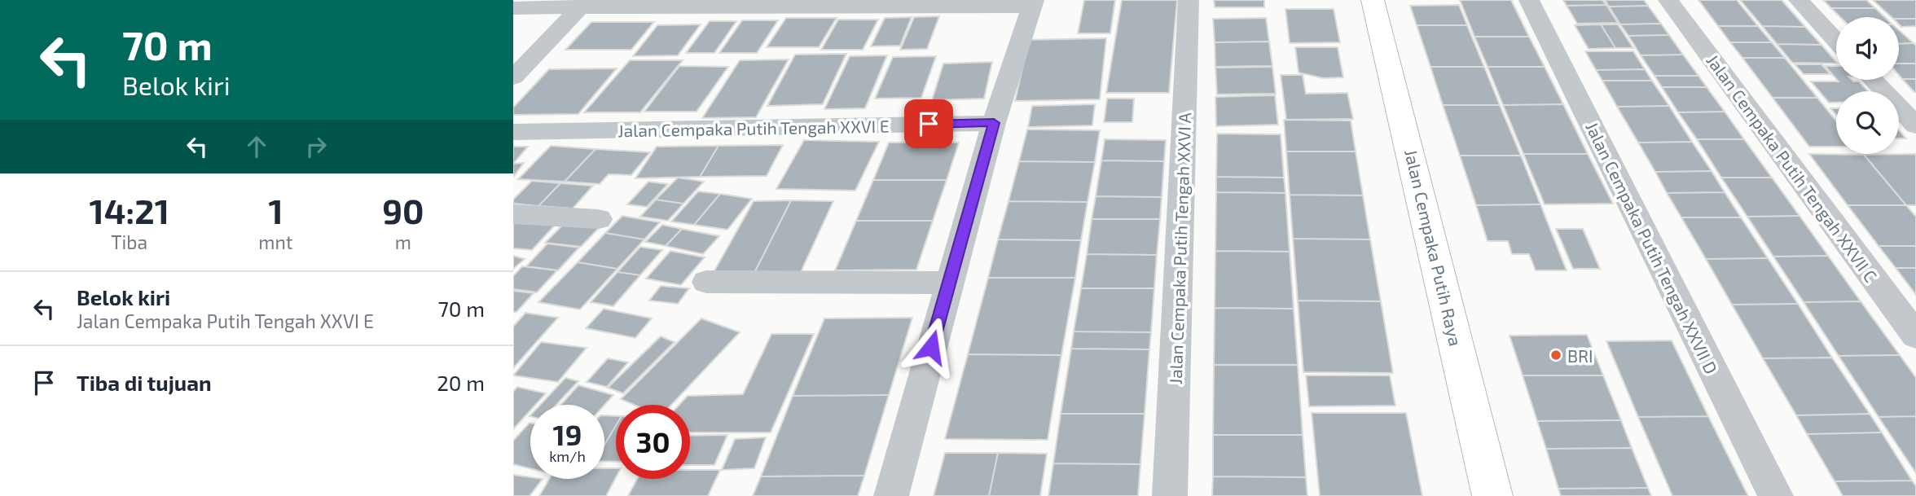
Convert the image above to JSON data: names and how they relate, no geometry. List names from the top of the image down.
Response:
{
  "streets": {
    "street": [
      "Jalan Cempaka Putih Tengah XXVI E",
      "Jalan Cempaka Putih Tengah XXVII C",
      "Jalan Cempaka Putih Raya",
      "Jalan Cempaka Putih Tengah XXVII D",
      "Jalan Cempaka Putih Tengah XXVI A"
    ]
  },
  "places": ["BRI"],
  "page": {
    "turn": ["70 m", "Belok kiri"],
    "eta": [
      "14:21",
      "Tiba",
      "1",
      "mnt",
      "90",
      "m"
    ],
    "list": [
      {
        "name": "Belok kiri",
        "note": "Jalan Cempaka Putih Tengah XXVI E",
        "value": "70 m"
      },
      {
        "name": "Tiba di tujuan",
        "value": "20 m"
      }
    ],
    "speed": "19 km/h",
    "limit": "30"
  }
}
